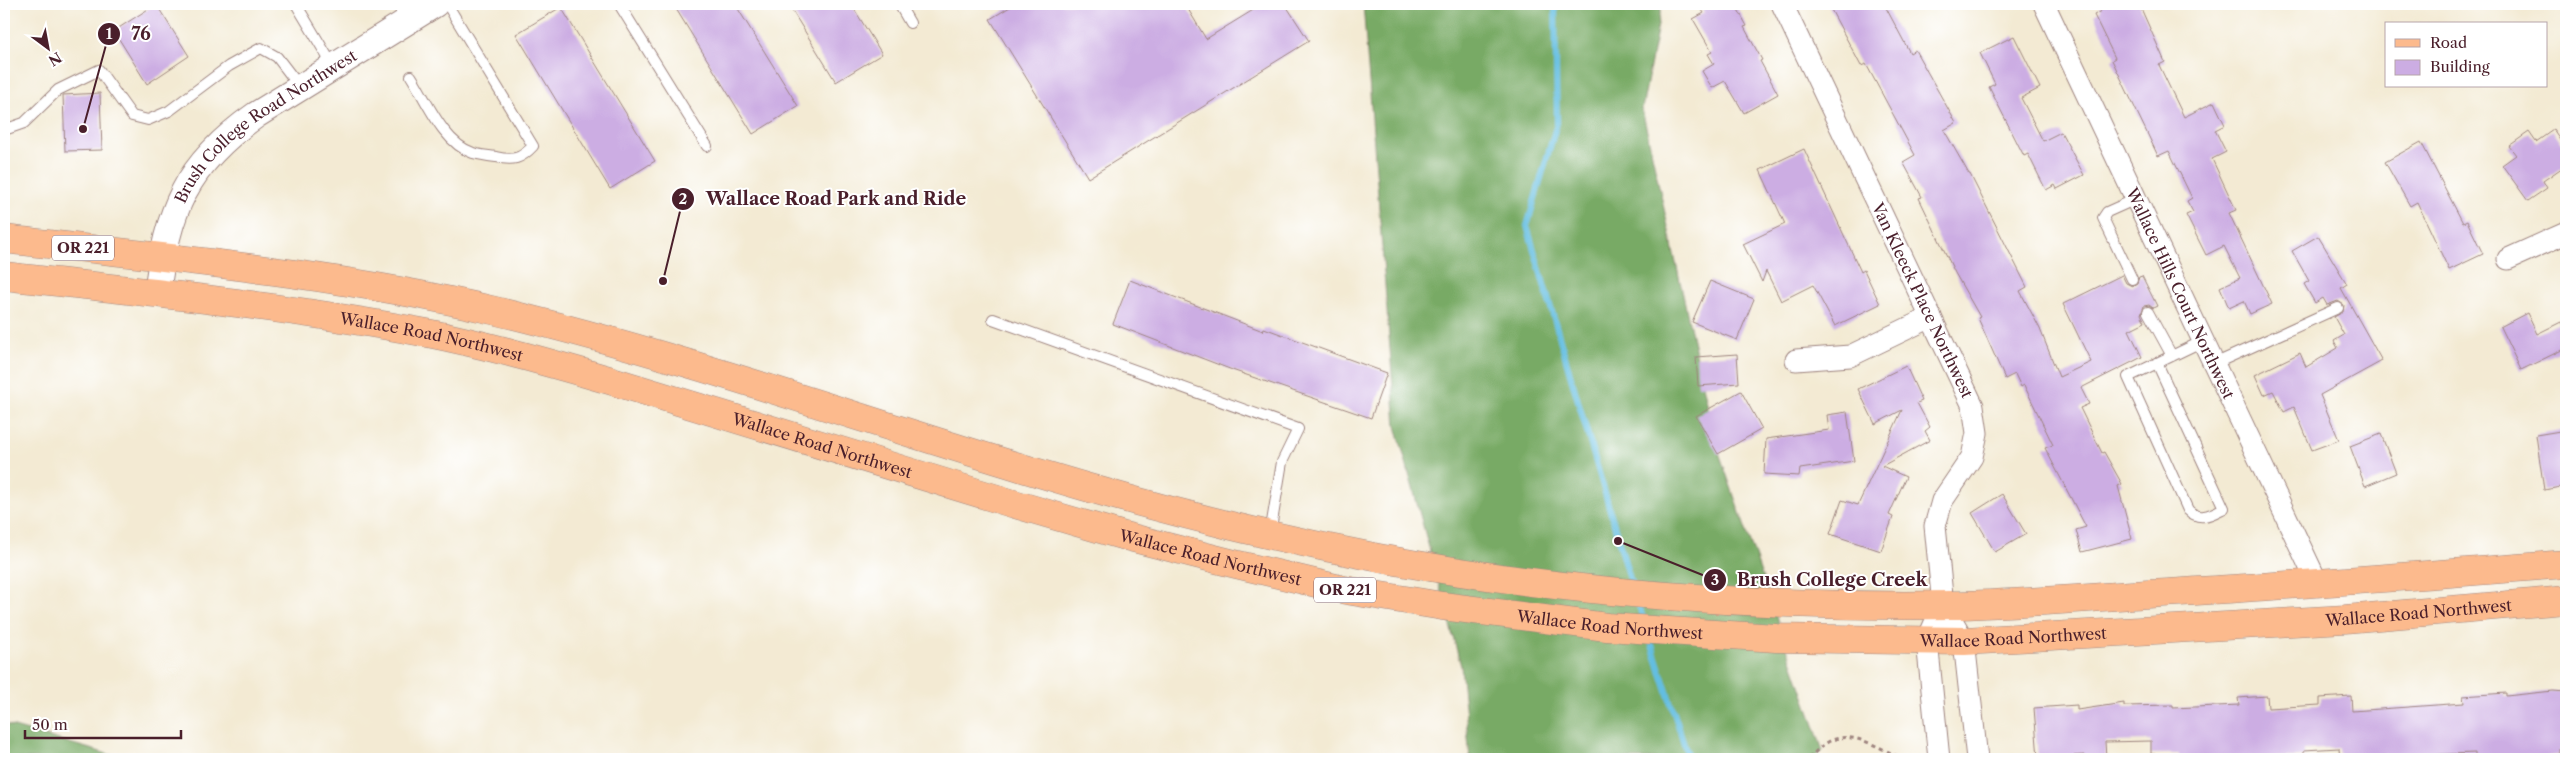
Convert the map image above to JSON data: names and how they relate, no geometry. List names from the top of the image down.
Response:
{
  "streets": {
    "main road": ["OR 221", "Wallace Road Northwest"],
    "street": ["Brush College Road Northwest", "Wallace Hills Court Northwest", "Van Kleeck Place Northwest"]
  },
  "crossings": [
    ["Brush College Road Northwest", "Wallace Road Northwest"],
    ["Wallace Hills Court Northwest", "Wallace Road Northwest"],
    ["Van Kleeck Place Northwest", "Wallace Road Northwest"]
  ],
  "places": ["76", "Wallace Road Park and Ride", "Brush College Creek"],
  "legend": ["Road", "Building"],
  "scale_bar": "50 m",
  "north": "bottom right"
}
